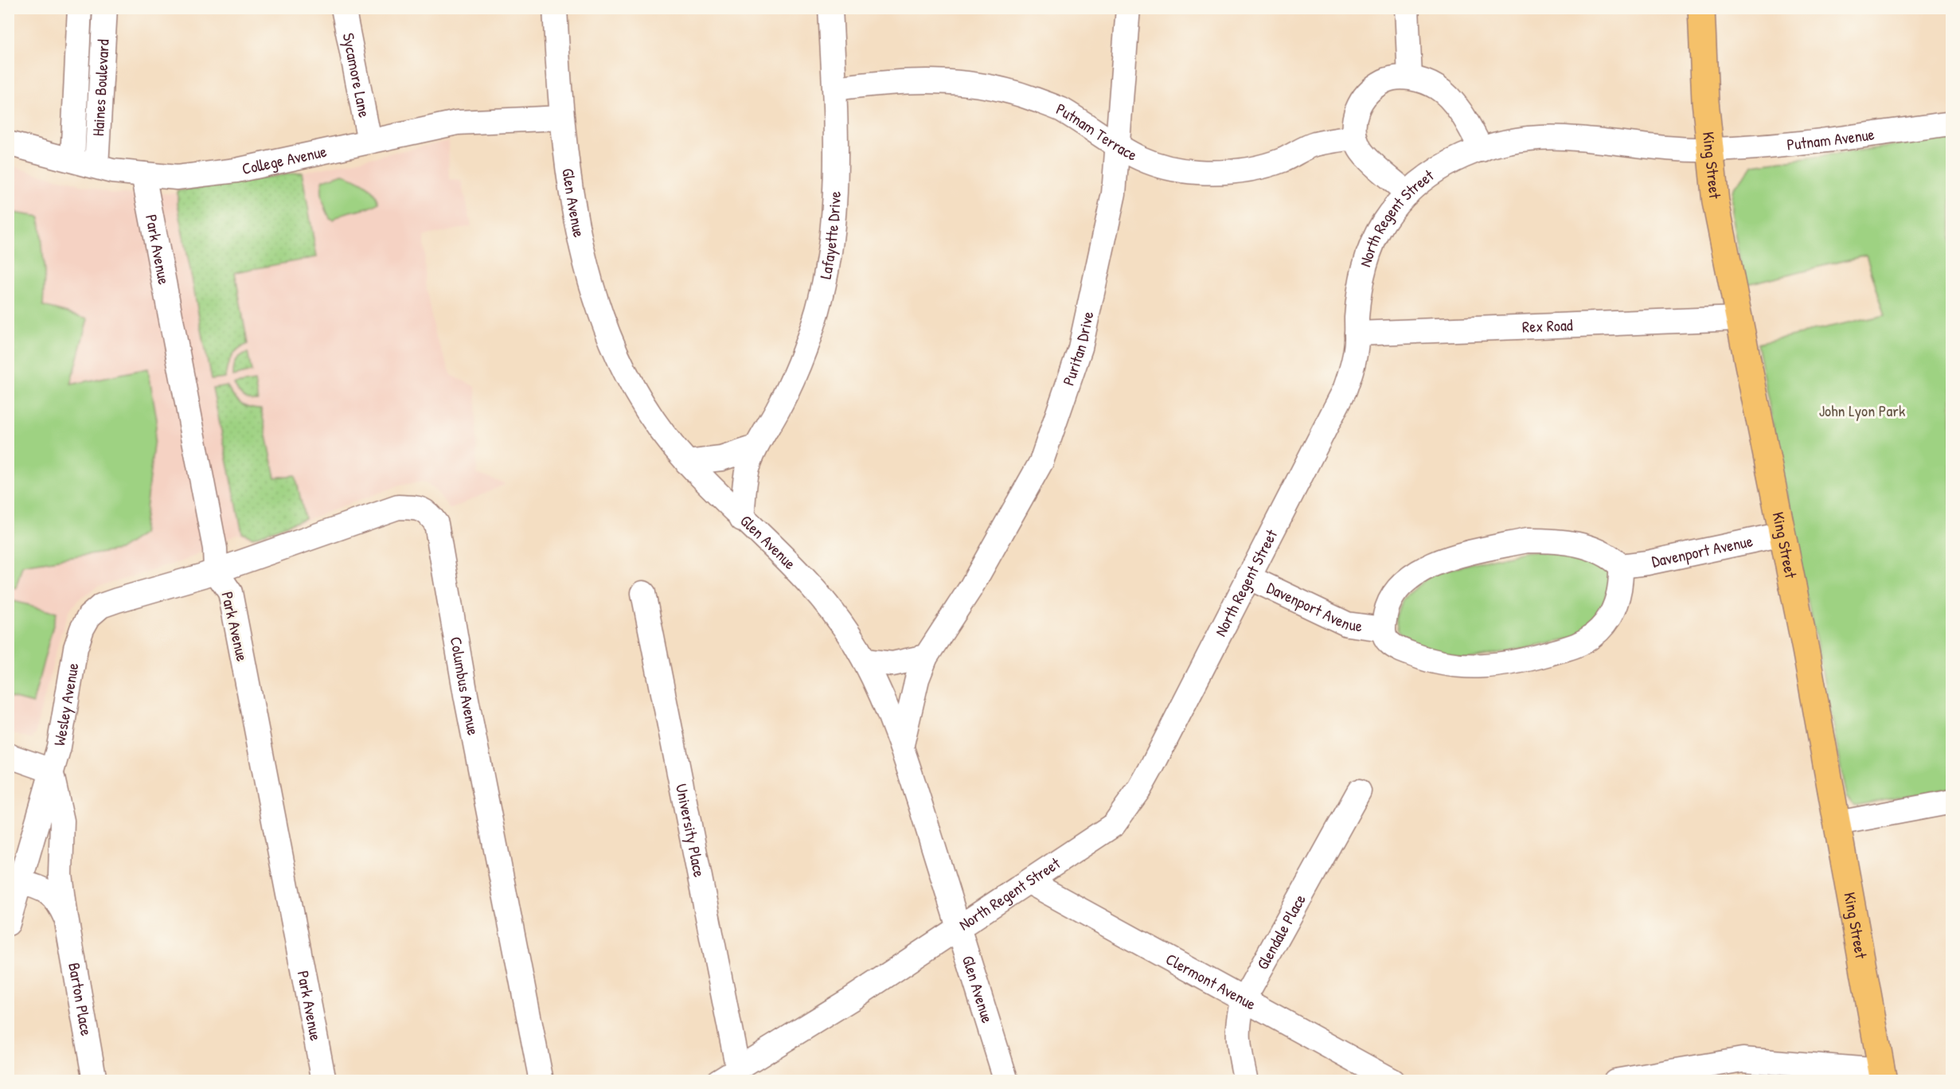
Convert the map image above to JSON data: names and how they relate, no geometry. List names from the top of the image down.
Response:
{
  "streets": {
    "main road": ["King Street"],
    "street": [
      "Sycamore Lane",
      "Haines Boulevard",
      "Putnam Terrace",
      "Putnam Avenue",
      "College Avenue",
      "Glen Avenue",
      "North Regent Street",
      "Lafayette Drive",
      "Park Avenue",
      "Rex Road",
      "Puritan Drive",
      "Davenport Avenue",
      "Columbus Avenue",
      "Wesley Avenue",
      "University Place",
      "Glendale Place",
      "Clermont Avenue",
      "Barton Place"
    ]
  },
  "crossings": [
    ["Sycamore Lane", "College Avenue"],
    ["Haines Boulevard", "College Avenue"],
    ["Putnam Terrace", "North Regent Street"],
    ["Putnam Terrace", "Lafayette Drive"],
    ["Putnam Terrace", "Puritan Drive"],
    ["Putnam Avenue", "King Street"],
    ["Putnam Avenue", "North Regent Street"],
    ["College Avenue", "Glen Avenue"],
    ["College Avenue", "Park Avenue"],
    ["King Street", "North Regent Street"],
    ["King Street", "Rex Road"],
    ["King Street", "Davenport Avenue"],
    ["Glen Avenue", "North Regent Street"],
    ["Glen Avenue", "Lafayette Drive"],
    ["Glen Avenue", "Puritan Drive"],
    ["North Regent Street", "Rex Road"],
    ["North Regent Street", "Davenport Avenue"],
    ["North Regent Street", "University Place"],
    ["North Regent Street", "Clermont Avenue"],
    ["Park Avenue", "Columbus Avenue"],
    ["Park Avenue", "Wesley Avenue"],
    ["Columbus Avenue", "Wesley Avenue"],
    ["Wesley Avenue", "Barton Place"],
    ["Glendale Place", "Clermont Avenue"]
  ],
  "parks": ["John Lyon Park"]
}
